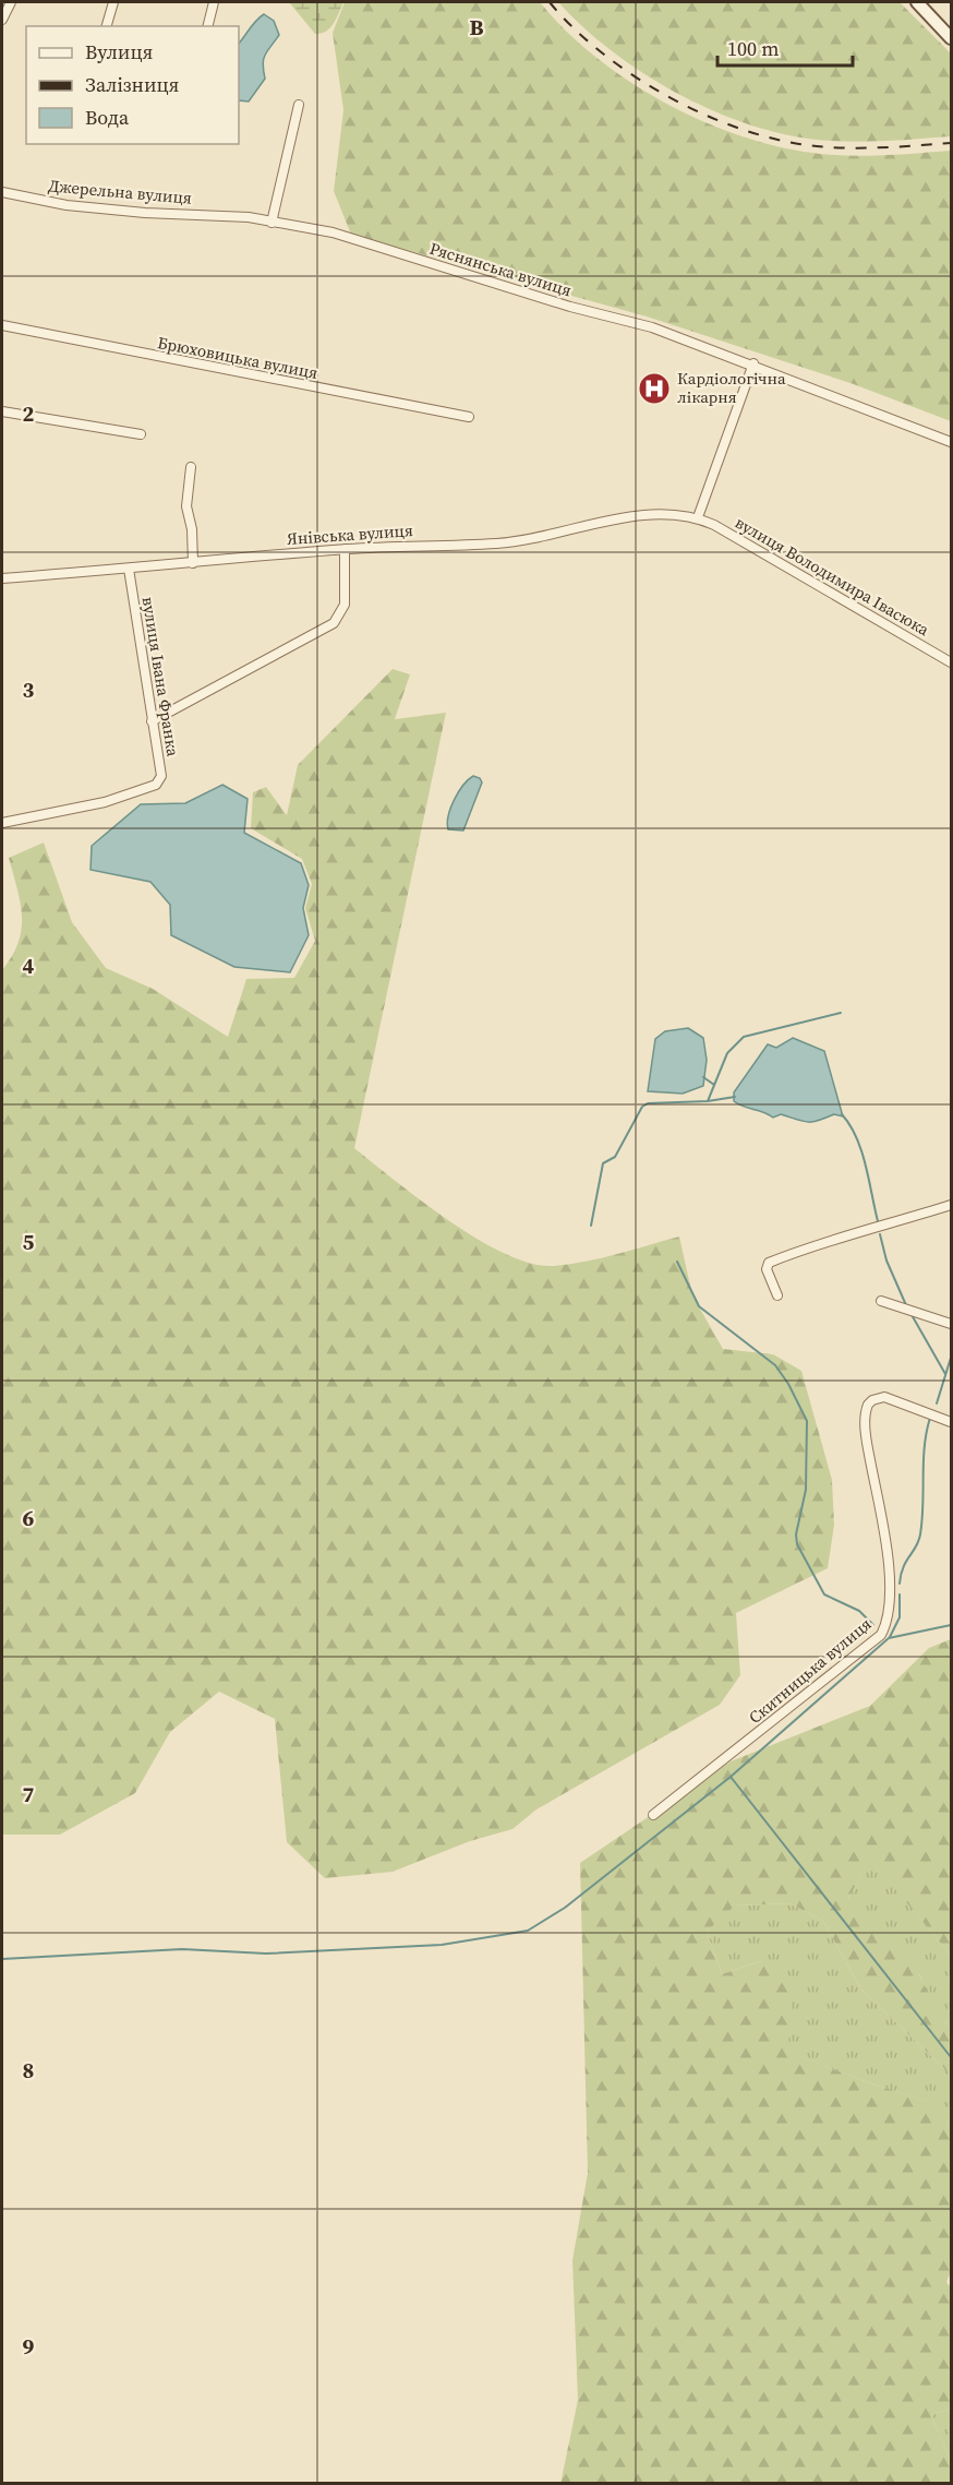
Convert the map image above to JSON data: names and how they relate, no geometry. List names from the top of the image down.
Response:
{
  "streets": {
    "street": [
      "Джерельна вулиця",
      "Ряснянська вулиця",
      "Брюховицька вулиця",
      "Янівська вулиця",
      "вулиця Володимира Івасюка",
      "вулиця Івана Франка",
      "Скитницька вулиця"
    ]
  },
  "crossings": [
    ["Джерельна вулиця", "Ряснянська вулиця"],
    ["Янівська вулиця", "вулиця Володимира Івасюка"],
    ["Янівська вулиця", "вулиця Івана Франка"]
  ],
  "places": {
    "hospital": ["Кардіологічна лікарня"]
  },
  "legend": ["Вулиця", "Залізниця", "Вода"],
  "scale_bar": "100 m",
  "grid": {
    "columns": ["B"],
    "rows": [
      "2",
      "3",
      "4",
      "5",
      "6",
      "7",
      "8",
      "9"
    ]
  }
}
